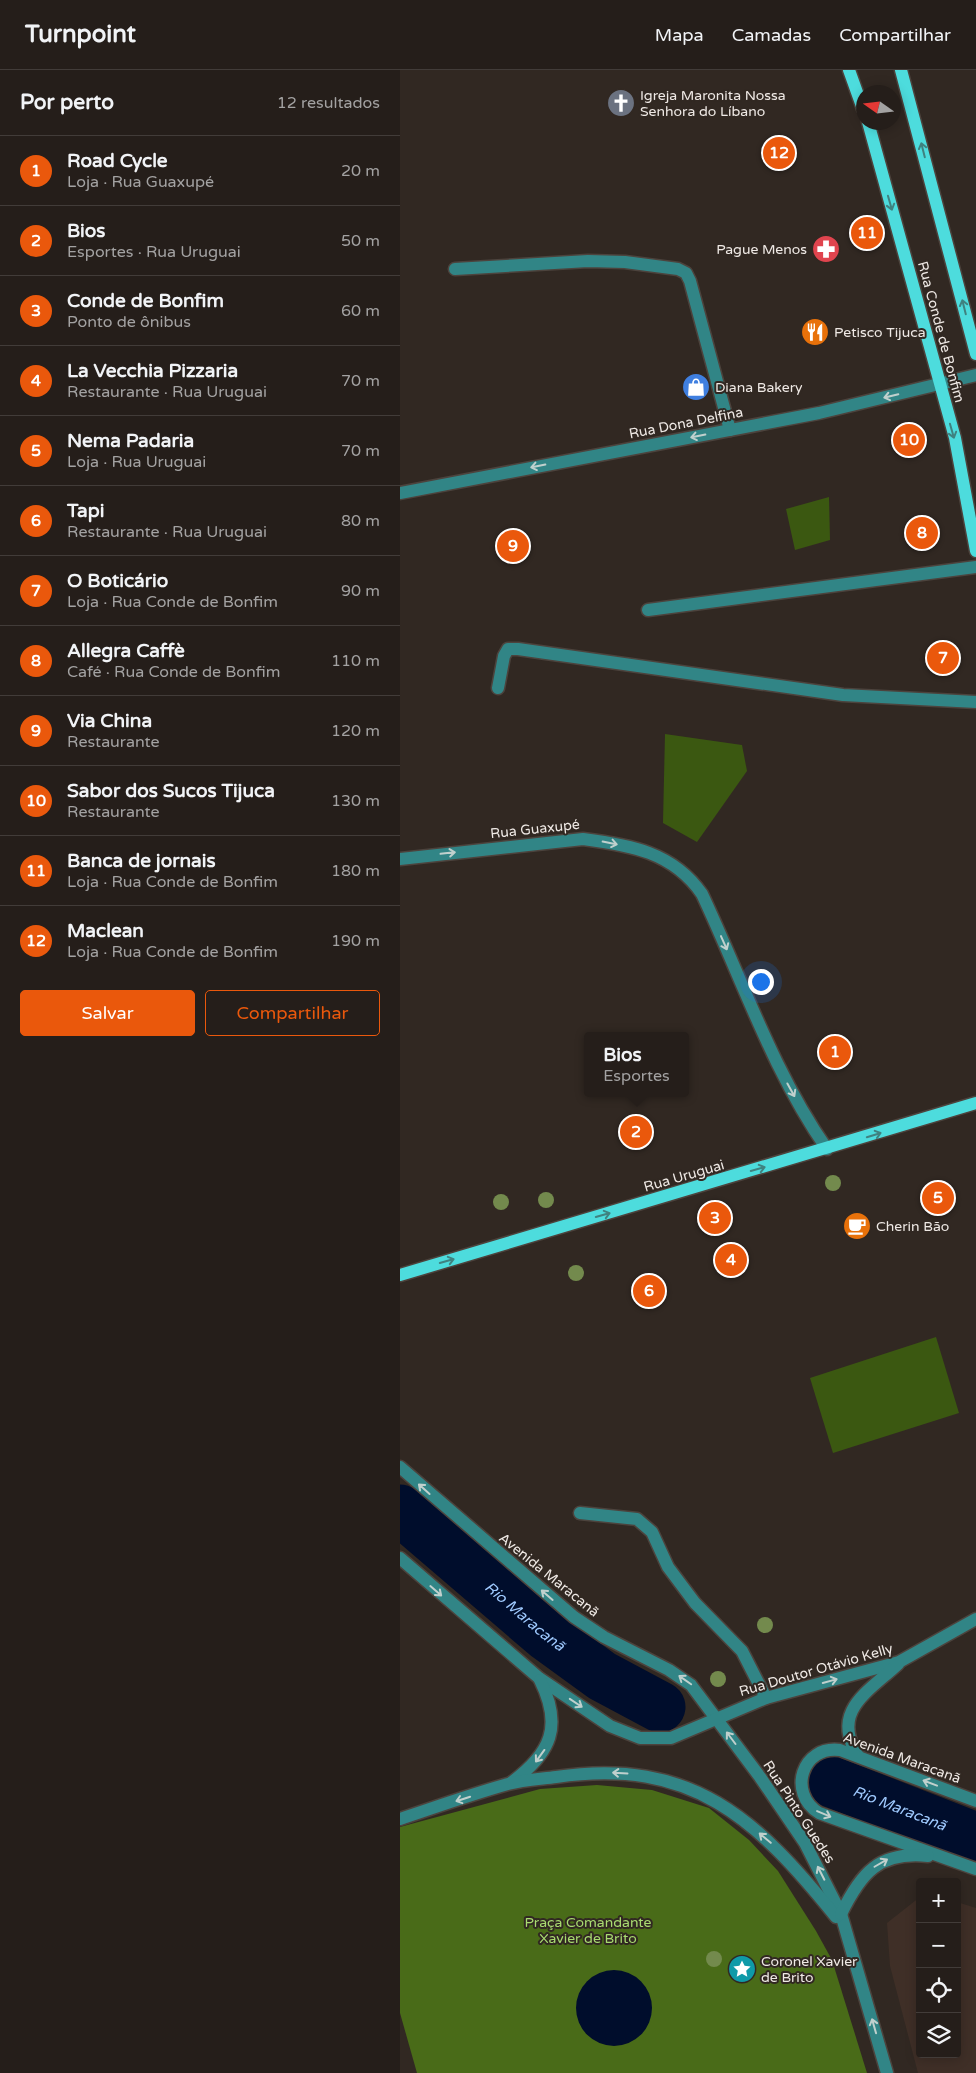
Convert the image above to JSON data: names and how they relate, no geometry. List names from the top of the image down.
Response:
{
  "streets": {
    "main road": ["Rua Conde de Bonfim", "Rua Uruguai"],
    "street": [
      "Rua Dona Delfina",
      "Rua Guaxupé",
      "Avenida Maracanã",
      "Rua Doutor Otávio Kelly",
      "Rua Pinto Guedes"
    ]
  },
  "crossings": [
    ["Rua Conde de Bonfim", "Rua Dona Delfina"],
    ["Rua Guaxupé", "Rua Uruguai"],
    ["Avenida Maracanã", "Rua Doutor Otávio Kelly"],
    ["Avenida Maracanã", "Rua Pinto Guedes"],
    ["Rua Doutor Otávio Kelly", "Rua Pinto Guedes"]
  ],
  "one_way": [
    "Rua Dona Delfina",
    "Rua Guaxupé",
    "Rua Uruguai",
    "Rua Doutor Otávio Kelly",
    "Rua Pinto Guedes"
  ],
  "water": ["Rio Maracanã"],
  "parks": ["Praça Comandante Xavier de Brito"],
  "places": {
    "church": ["Igreja Maronita Nossa Senhora do Líbano"],
    "pharmacy": ["Pague Menos"],
    "restaurant": ["Petisco Tijuca"],
    "shop": ["Diana Bakery"],
    "cafe": ["Cherin Bão"],
    "place": ["Coronel Xavier de Brito"]
  },
  "north": "left",
  "page": {
    "header": "Turnpoint",
    "nav": ["Mapa", "Camadas", "Compartilhar"],
    "heading": ["Por perto", "12 resultados"],
    "list": [
      {
        "mark": "1",
        "name": "Road Cycle",
        "note": "Loja · Rua Guaxupé",
        "value": "20 m"
      },
      {
        "mark": "2",
        "name": "Bios",
        "note": "Esportes · Rua Uruguai",
        "value": "50 m"
      },
      {
        "mark": "3",
        "name": "Conde de Bonfim",
        "note": "Ponto de ônibus",
        "value": "60 m"
      },
      {
        "mark": "4",
        "name": "La Vecchia Pizzaria",
        "note": "Restaurante · Rua Uruguai",
        "value": "70 m"
      },
      {
        "mark": "5",
        "name": "Nema Padaria",
        "note": "Loja · Rua Uruguai",
        "value": "70 m"
      },
      {
        "mark": "6",
        "name": "Tapi",
        "note": "Restaurante · Rua Uruguai",
        "value": "80 m"
      },
      {
        "mark": "7",
        "name": "O Boticário",
        "note": "Loja · Rua Conde de Bonfim",
        "value": "90 m"
      },
      {
        "mark": "8",
        "name": "Allegra Caffè",
        "note": "Café · Rua Conde de Bonfim",
        "value": "110 m"
      },
      {
        "mark": "9",
        "name": "Via China",
        "note": "Restaurante",
        "value": "120 m"
      },
      {
        "mark": "10",
        "name": "Sabor dos Sucos Tijuca",
        "note": "Restaurante",
        "value": "130 m"
      },
      {
        "mark": "11",
        "name": "Banca de jornais",
        "note": "Loja · Rua Conde de Bonfim",
        "value": "180 m"
      },
      {
        "mark": "12",
        "name": "Maclean",
        "note": "Loja · Rua Conde de Bonfim",
        "value": "190 m"
      }
    ],
    "pins": [
      "12",
      "11",
      "10",
      "8",
      "9",
      "7",
      "1",
      "2",
      "5",
      "3",
      "4",
      "6"
    ],
    "buttons": ["Salvar", "Compartilhar"],
    "popup": ["Bios", "Esportes"],
    "map_buttons": ["+", "−"]
  }
}
